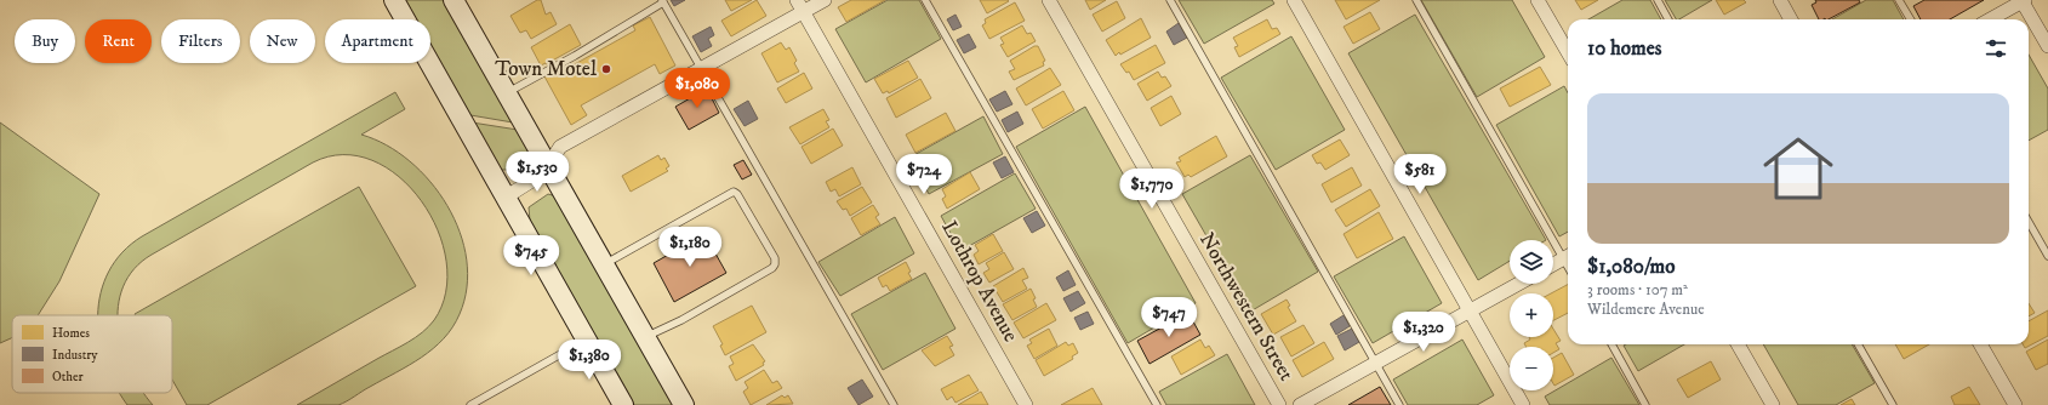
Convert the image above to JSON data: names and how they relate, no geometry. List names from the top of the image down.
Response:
{
  "streets": {
    "street": ["Lothrop Avenue", "Northwestern Street"]
  },
  "places": ["Town Motel"],
  "legend": ["Homes", "Industry", "Other"],
  "page": {
    "chip": [
      "Buy",
      "Rent",
      "Filters",
      "New",
      "Apartment"
    ],
    "heading": "10 homes",
    "price": [
      "$1,080",
      "$1,530",
      "$724",
      "$581",
      "$1,770",
      "$1,180",
      "$745",
      "$747",
      "$1,320",
      "$1,380"
    ],
    "list": [
      {
        "name": "$1,080/mo",
        "note": "3 rooms · 107 m² · Wildemere Avenue"
      }
    ],
    "map_buttons": ["+", "−"]
  }
}
